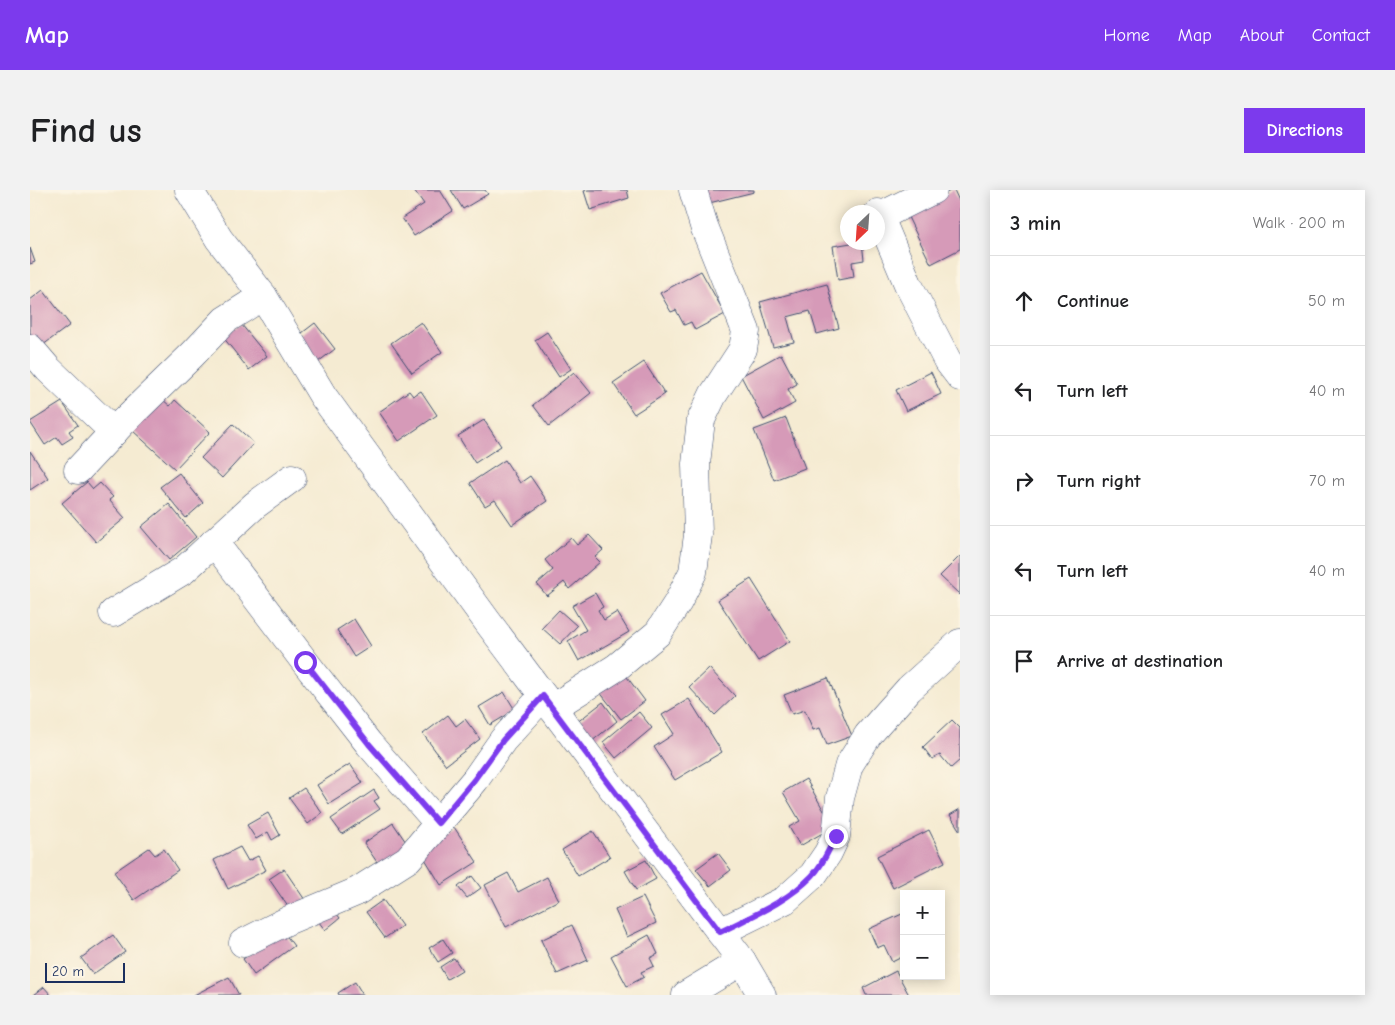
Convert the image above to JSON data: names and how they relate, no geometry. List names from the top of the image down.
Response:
{
  "scale_bar": "20 m",
  "north": "bottom left",
  "page": {
    "header": "Map",
    "nav": [
      "Home",
      "Map",
      "About",
      "Contact"
    ],
    "buttons": "Directions",
    "title": "Find us",
    "heading": ["3 min", "Walk · 200 m"],
    "list": [
      ["Continue", "50 m"],
      ["Turn left", "40 m"],
      ["Turn right", "70 m"],
      ["Turn left", "40 m"],
      "Arrive at destination"
    ],
    "map_buttons": ["+", "−"],
    "scale": "20 m"
  }
}
